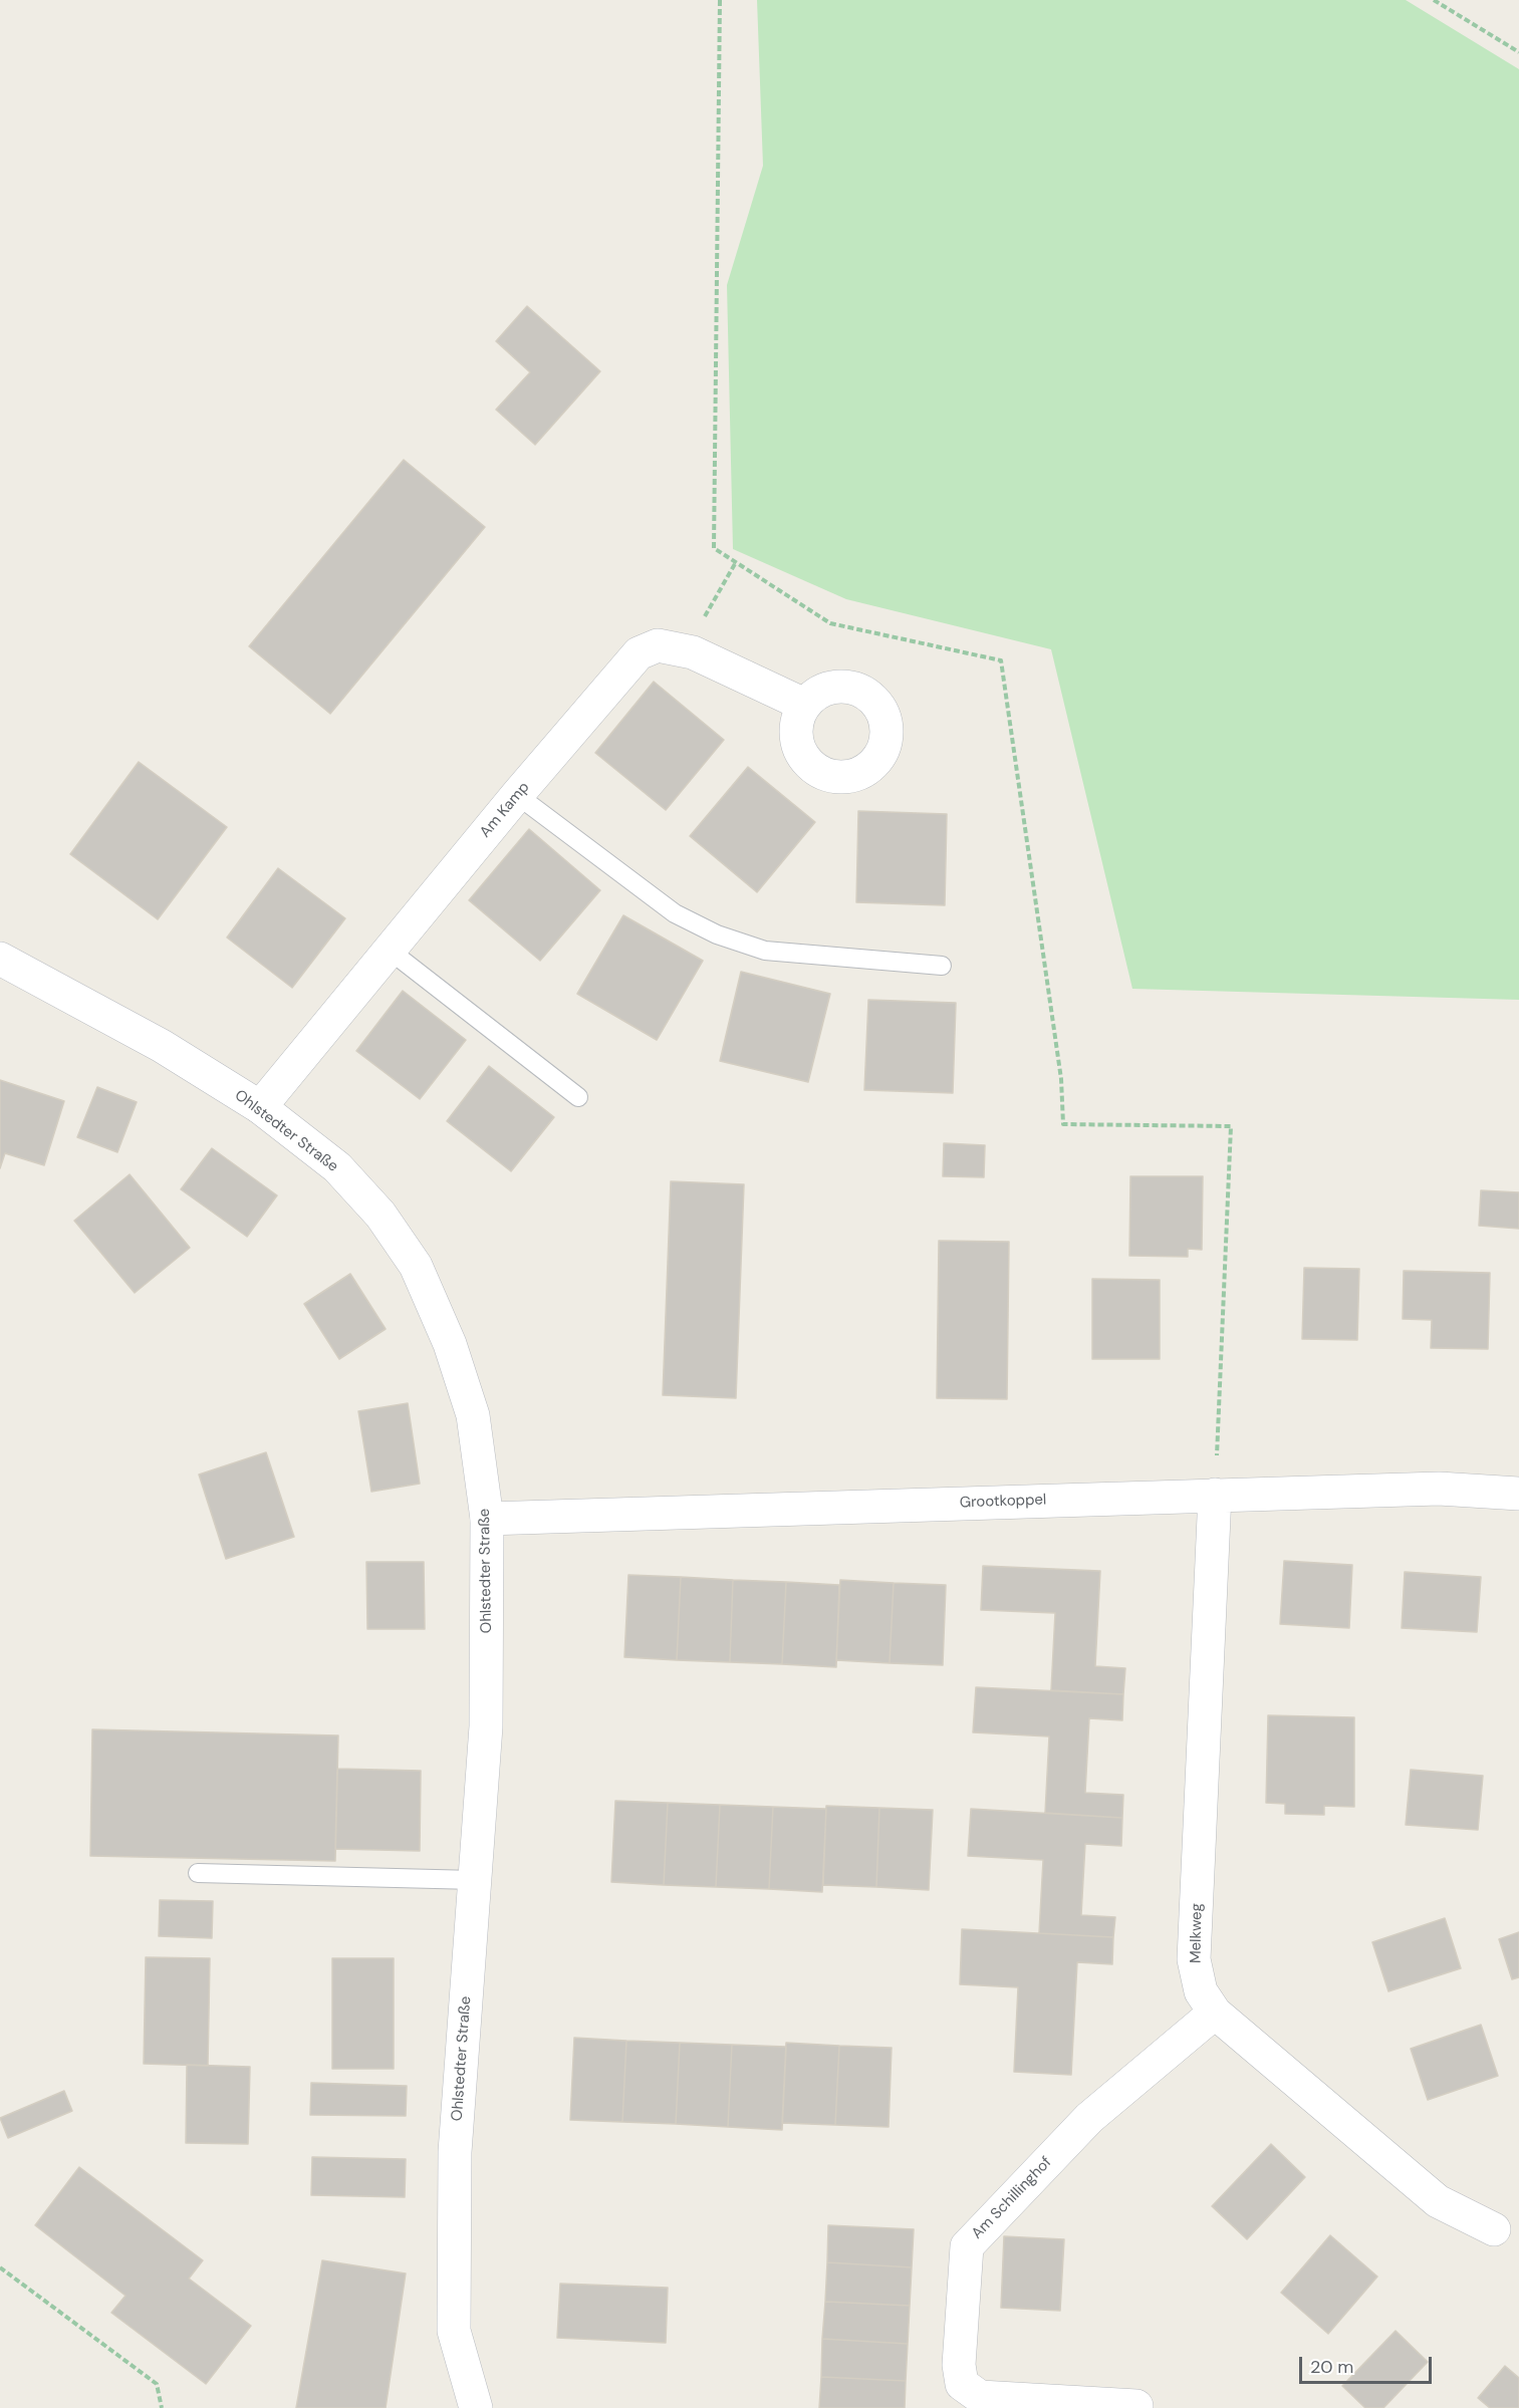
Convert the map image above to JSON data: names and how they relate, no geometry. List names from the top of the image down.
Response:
{
  "streets": {
    "street": [
      "Am Kamp",
      "Ohlstedter Straße",
      "Grootkoppel",
      "Melkweg",
      "Am Schillinghof"
    ]
  },
  "crossings": [
    ["Am Kamp", "Ohlstedter Straße"],
    ["Ohlstedter Straße", "Grootkoppel"],
    ["Grootkoppel", "Melkweg"],
    ["Melkweg", "Am Schillinghof"]
  ],
  "scale_bar": "20 m"
}
